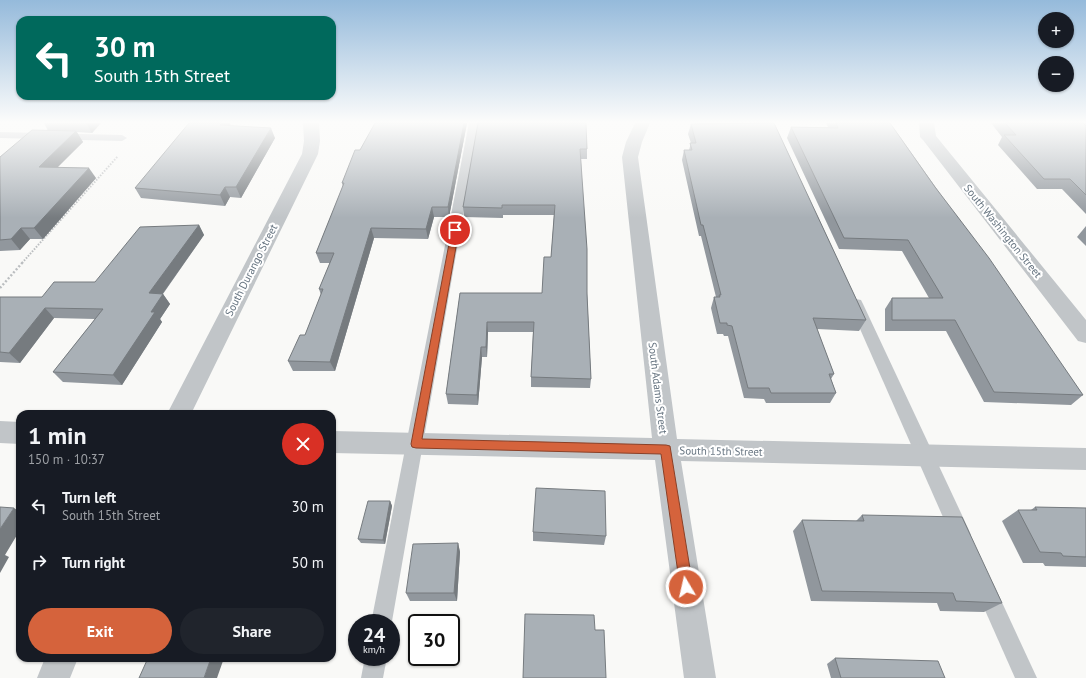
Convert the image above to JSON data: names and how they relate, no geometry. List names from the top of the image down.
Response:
{
  "streets": {
    "street": [
      "South Washington Street",
      "South Durango Street",
      "South Adams Street",
      "South 15th Street"
    ]
  },
  "crossings": [
    ["South Adams Street", "South 15th Street"]
  ],
  "page": {
    "map_buttons": ["+", "−"],
    "turn": ["30 m", "South 15th Street"],
    "heading": ["1 min", "150 m · 10:37"],
    "list": [
      {
        "name": "Turn left",
        "note": "South 15th Street",
        "value": "30 m"
      },
      {
        "name": "Turn right",
        "value": "50 m"
      }
    ],
    "buttons": ["Exit", "Share"],
    "speed": "24 km/h",
    "limit": "30"
  }
}
